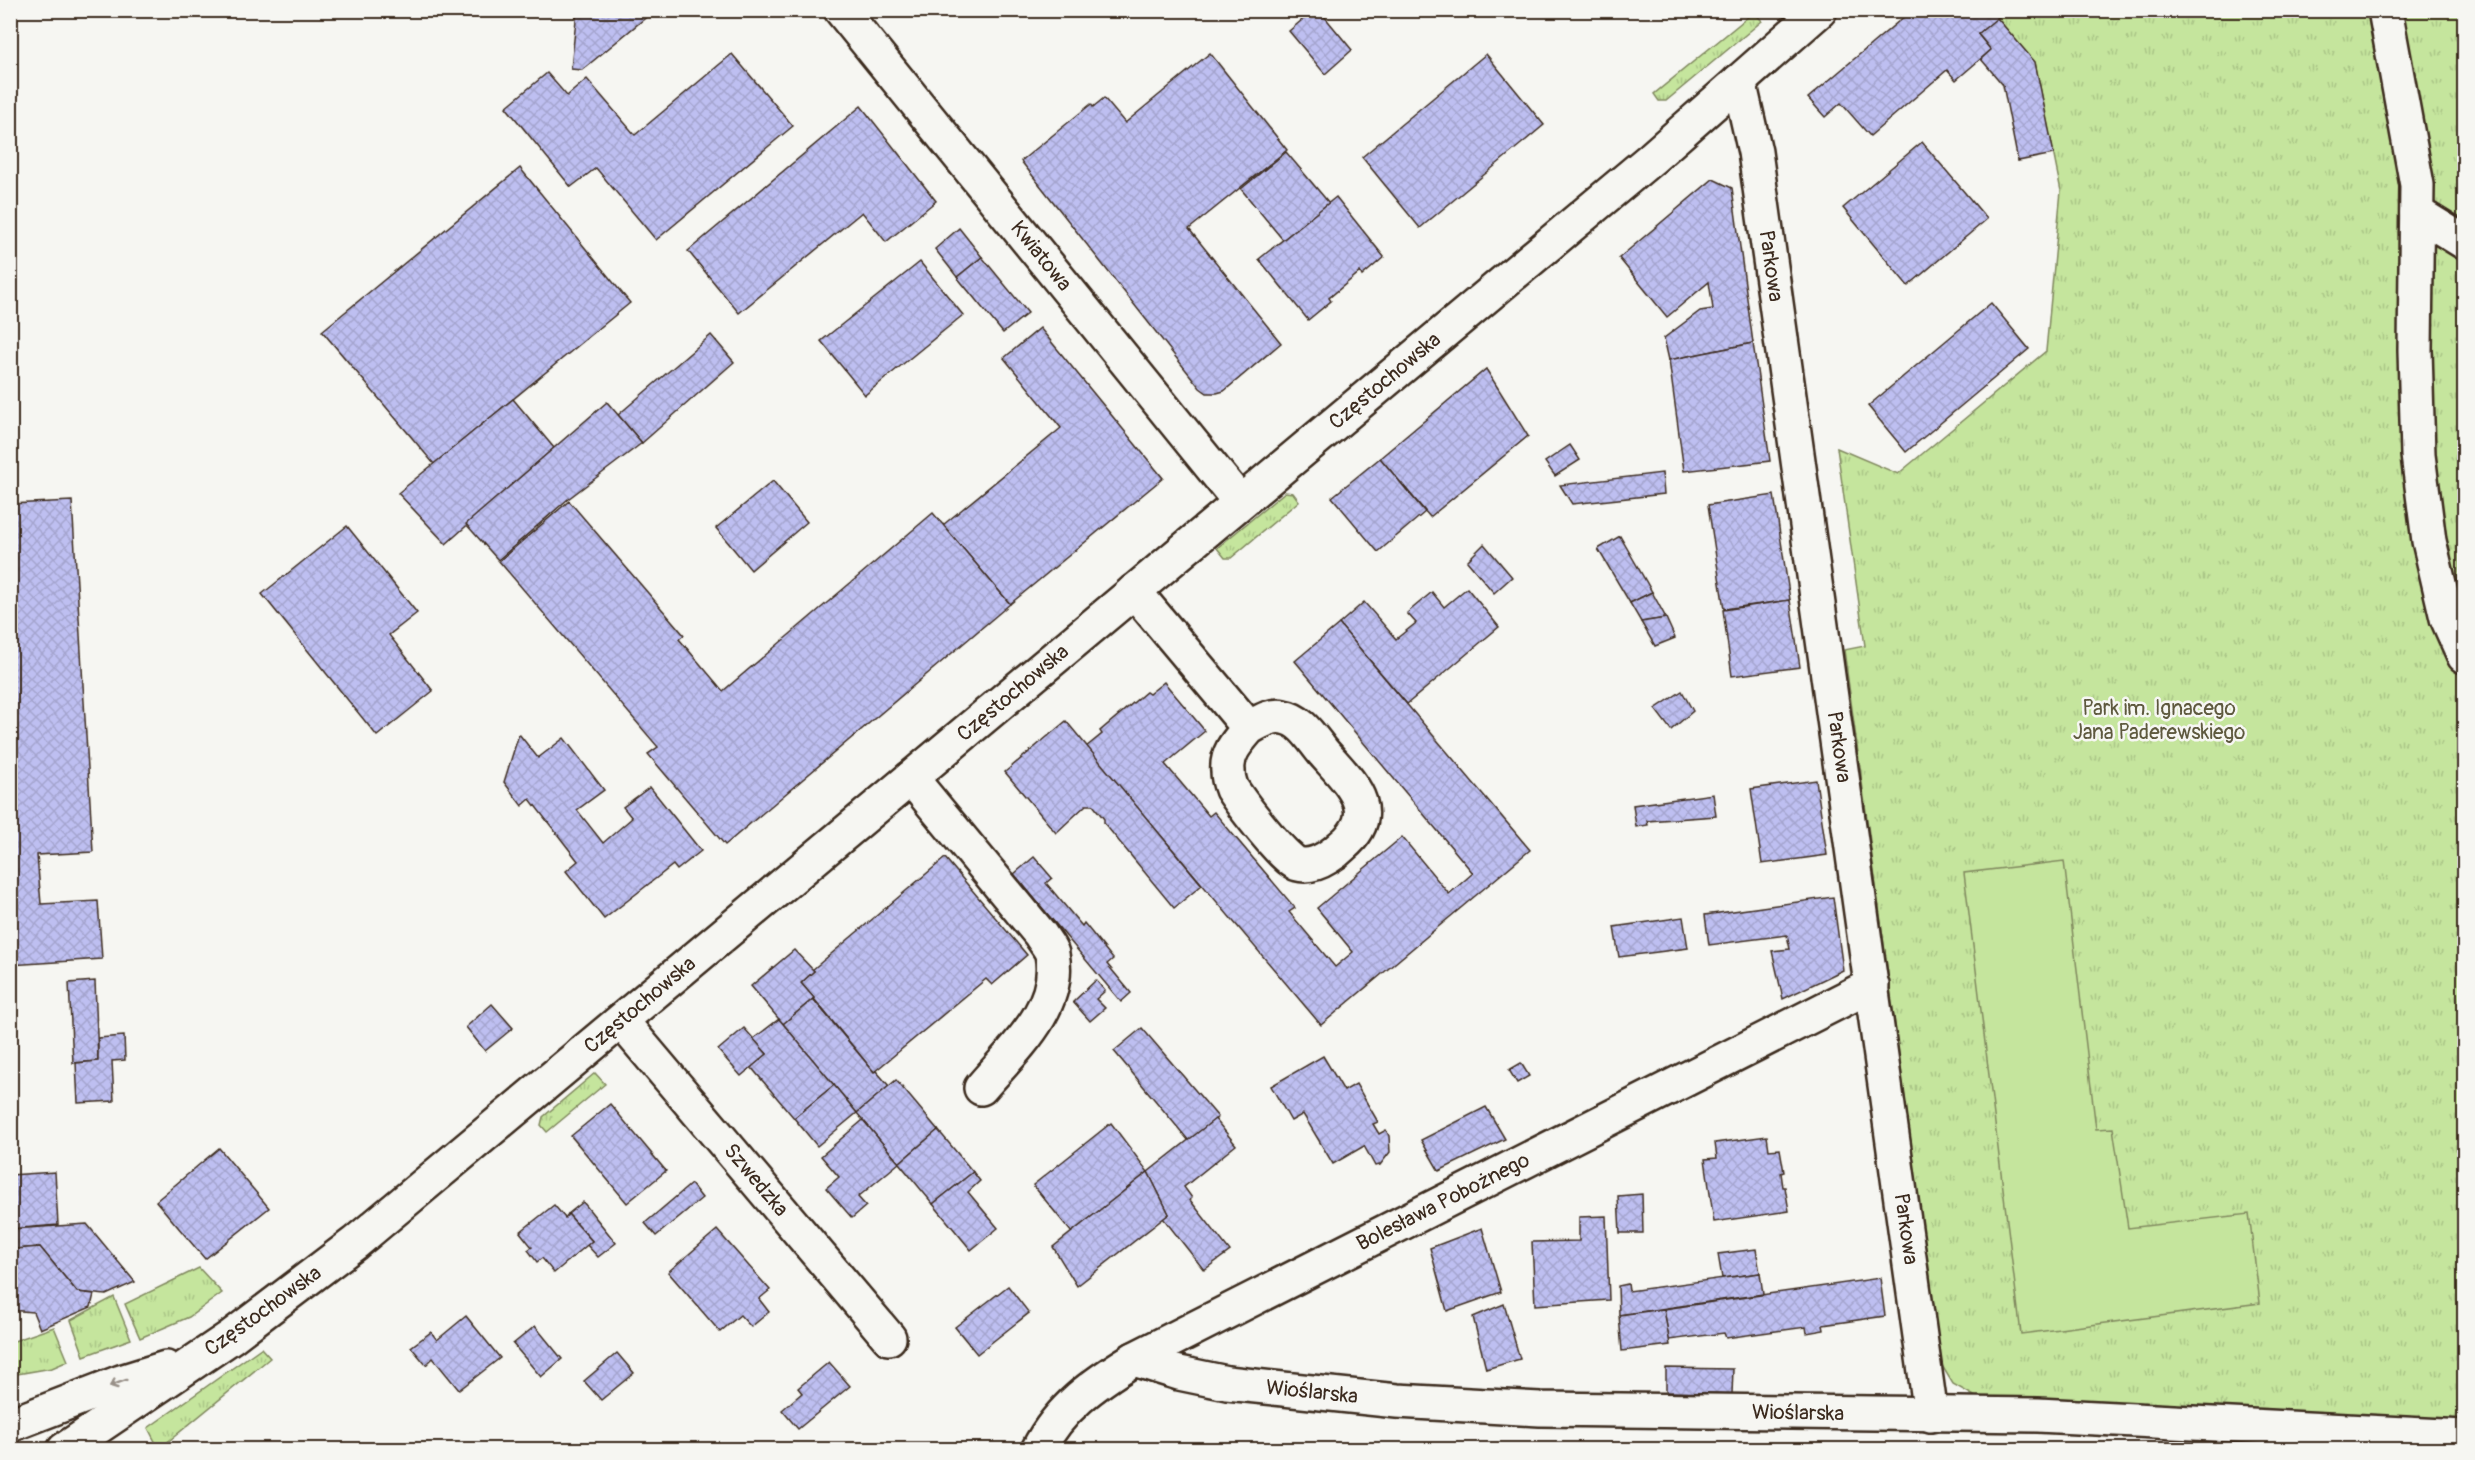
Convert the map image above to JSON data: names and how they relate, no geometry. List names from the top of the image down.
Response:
{
  "streets": {
    "street": [
      "Kwiatowa",
      "Parkowa",
      "Częstochowska",
      "Szwedzka",
      "Bolesława Pobożnego",
      "Wioślarska"
    ]
  },
  "crossings": [
    ["Kwiatowa", "Częstochowska"],
    ["Parkowa", "Częstochowska"],
    ["Parkowa", "Bolesława Pobożnego"],
    ["Parkowa", "Wioślarska"],
    ["Częstochowska", "Szwedzka"],
    ["Bolesława Pobożnego", "Wioślarska"]
  ],
  "parks": ["Park im. Ignacego Jana Paderewskiego"]
}
